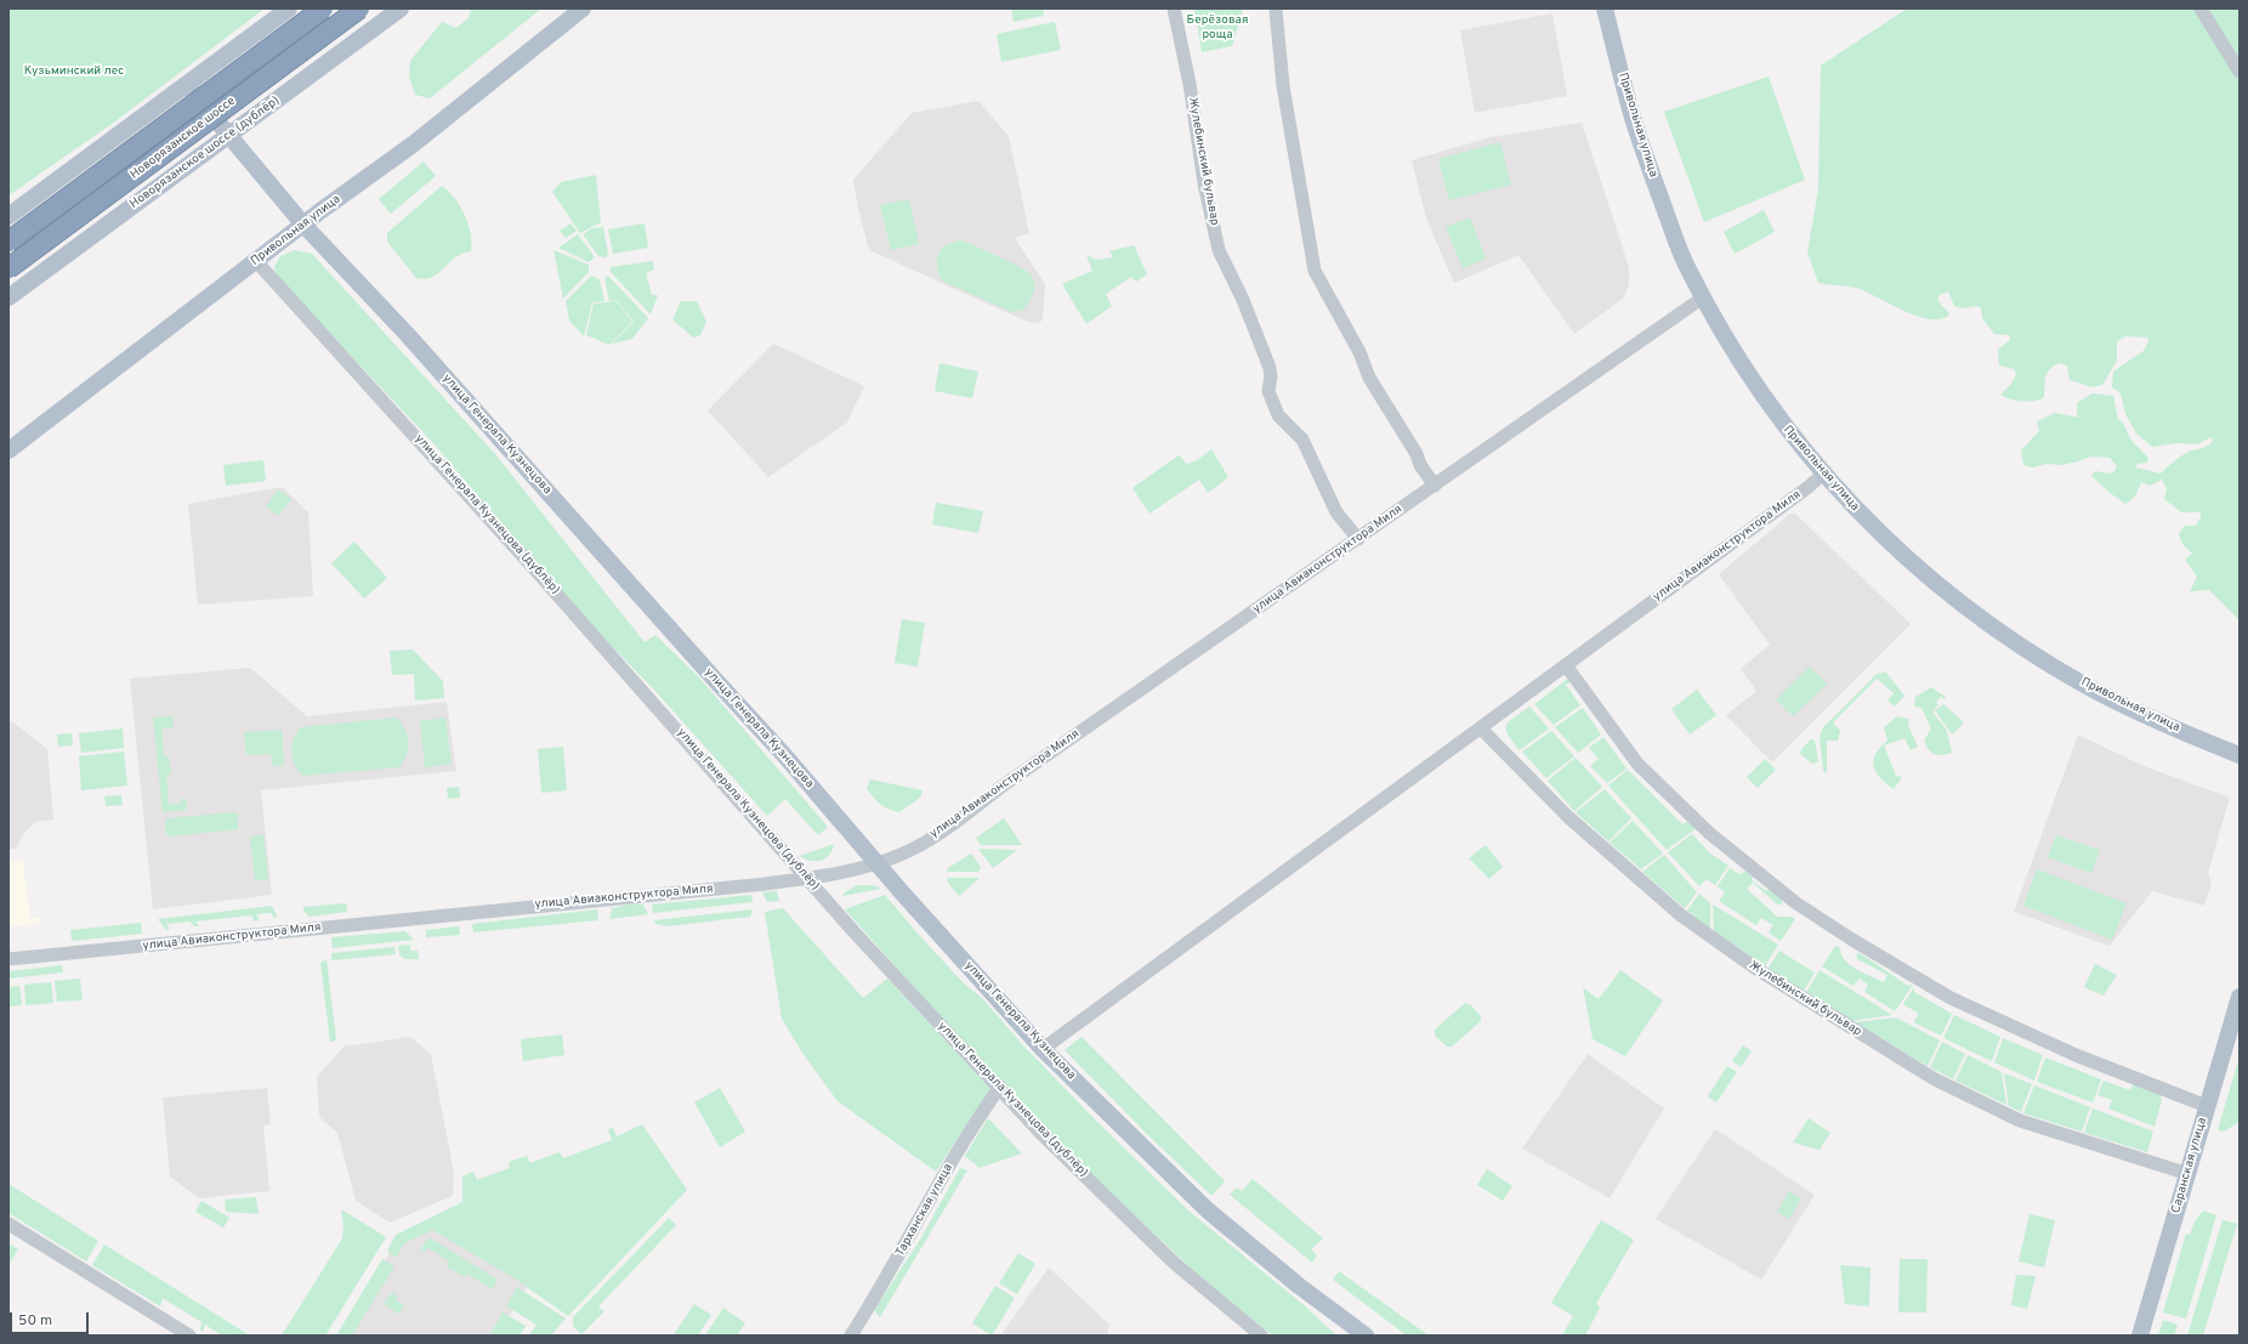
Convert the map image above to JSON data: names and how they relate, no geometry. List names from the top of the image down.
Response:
{
  "streets": {
    "highway": ["Новорязанское шоссе"],
    "main road": [
      "Привольная улица",
      "Новорязанское шоссе (дублёр)",
      "улица Генерала Кузнецова",
      "Саранская улица"
    ],
    "street": [
      "Жулебинский бульвар",
      "улица Генерала Кузнецова (дублёр)",
      "улица Авиаконструктора Миля",
      "Тарханская улица"
    ]
  },
  "crossings": [
    ["Привольная улица", "улица Генерала Кузнецова"],
    ["Привольная улица", "улица Генерала Кузнецова (дублёр)"],
    ["Привольная улица", "улица Авиаконструктора Миля"],
    ["Новорязанское шоссе (дублёр)", "улица Генерала Кузнецова"],
    ["Жулебинский бульвар", "улица Авиаконструктора Миля"],
    ["Жулебинский бульвар", "Саранская улица"],
    ["улица Генерала Кузнецова", "улица Авиаконструктора Миля"],
    ["улица Генерала Кузнецова (дублёр)", "улица Авиаконструктора Миля"],
    ["улица Генерала Кузнецова (дублёр)", "Тарханская улица"]
  ],
  "parks": ["Берёзовая роща", "Кузьминский лес"],
  "scale_bar": "50 m"
}
